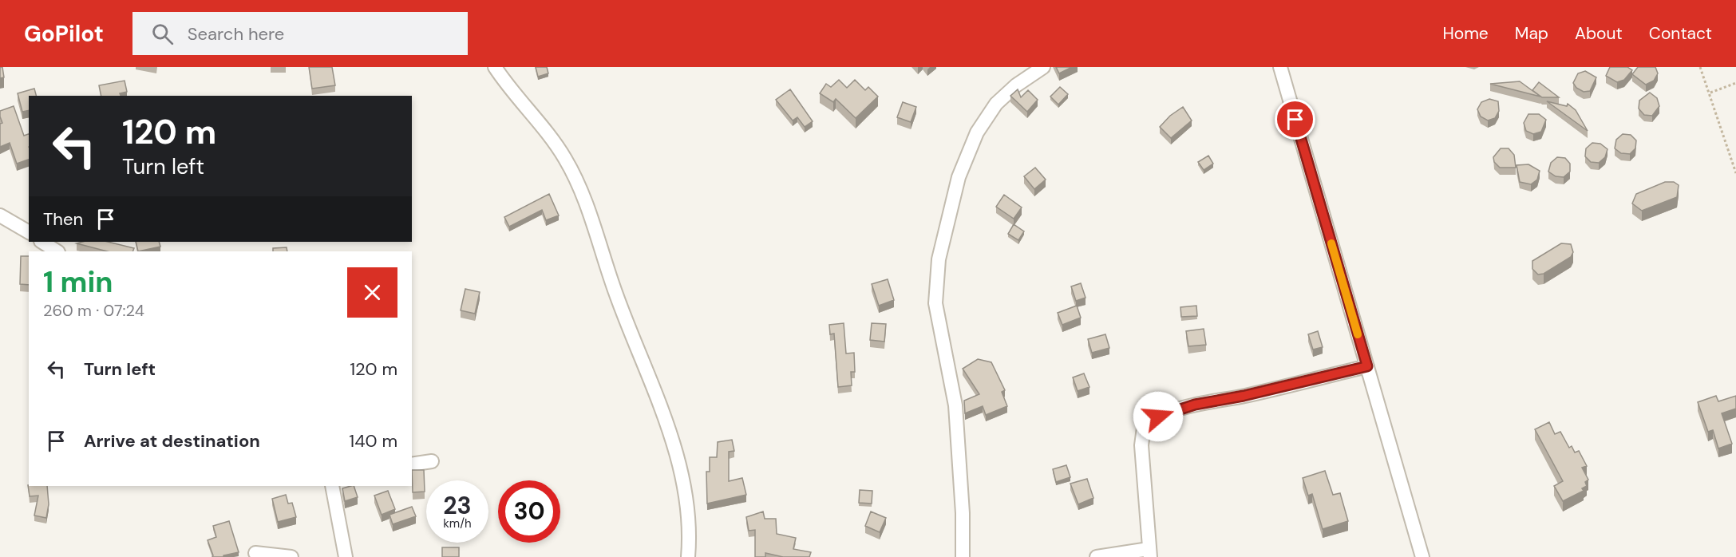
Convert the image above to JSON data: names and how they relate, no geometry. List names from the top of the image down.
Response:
{
  "page": {
    "header": "GoPilot",
    "search": "Search here",
    "nav": [
      "Home",
      "Map",
      "About",
      "Contact"
    ],
    "turn": ["120 m", "Turn left"],
    "then": "Then",
    "heading": ["1 min", "260 m · 07:24"],
    "list": [
      {
        "name": "Turn left",
        "value": "120 m"
      },
      {
        "name": "Arrive at destination",
        "value": "140 m"
      }
    ],
    "speed": "23 km/h",
    "limit": "30"
  }
}
